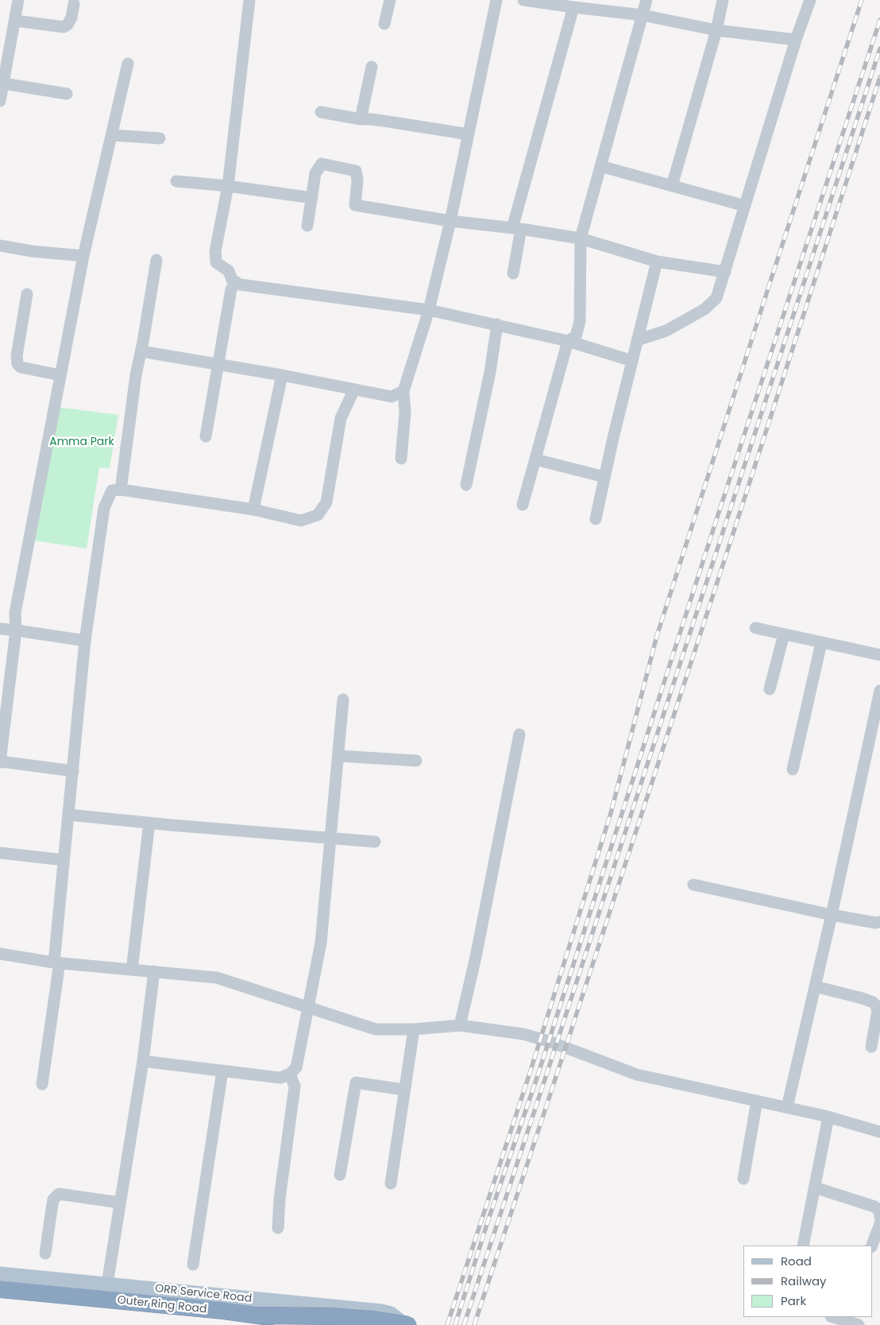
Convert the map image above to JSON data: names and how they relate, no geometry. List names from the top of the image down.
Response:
{
  "streets": {
    "highway": ["Outer Ring Road"],
    "main road": ["ORR Service Road"]
  },
  "parks": ["Amma Park"],
  "legend": ["Road", "Railway", "Park"]
}
